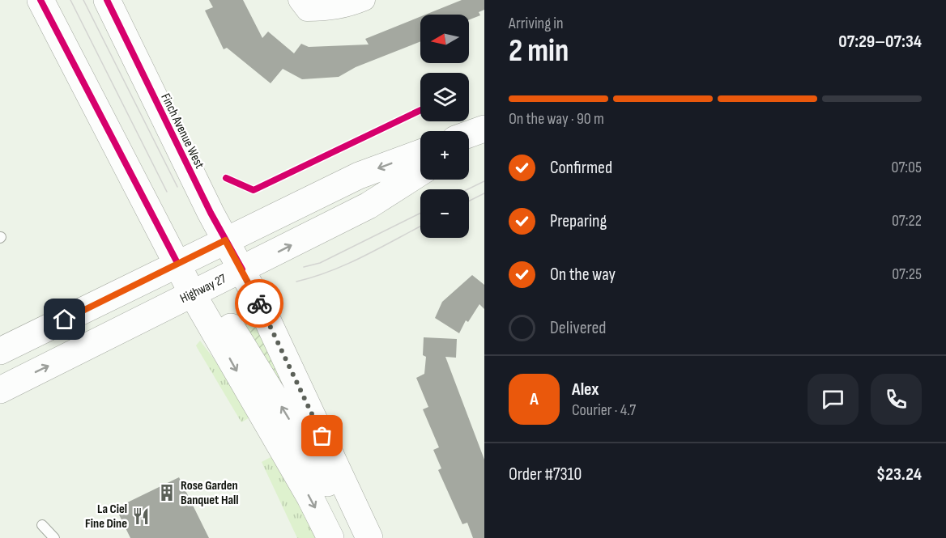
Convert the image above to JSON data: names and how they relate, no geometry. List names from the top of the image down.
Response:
{
  "streets": {
    "main road": ["Finch Avenue West", "Highway 27"]
  },
  "crossings": [
    ["Finch Avenue West", "Highway 27"]
  ],
  "places": {
    "building": ["Rose Garden Banquet Hall"],
    "restaurant": ["La Ciel Fine Dine"]
  },
  "north": "left",
  "page": {
    "heading": ["2 min", "Arriving in", "07:29–07:34"],
    "panel": [
      "Alex",
      "Courier · 4.7",
      "Order #7310",
      "$23.24"
    ],
    "map_buttons": ["+", "−"],
    "bar": "On the way · 90 m",
    "list": [
      ["Confirmed", "07:05"],
      ["Preparing", "07:22"],
      ["On the way", "07:25"],
      "Delivered"
    ],
    "round": "A"
  }
}
